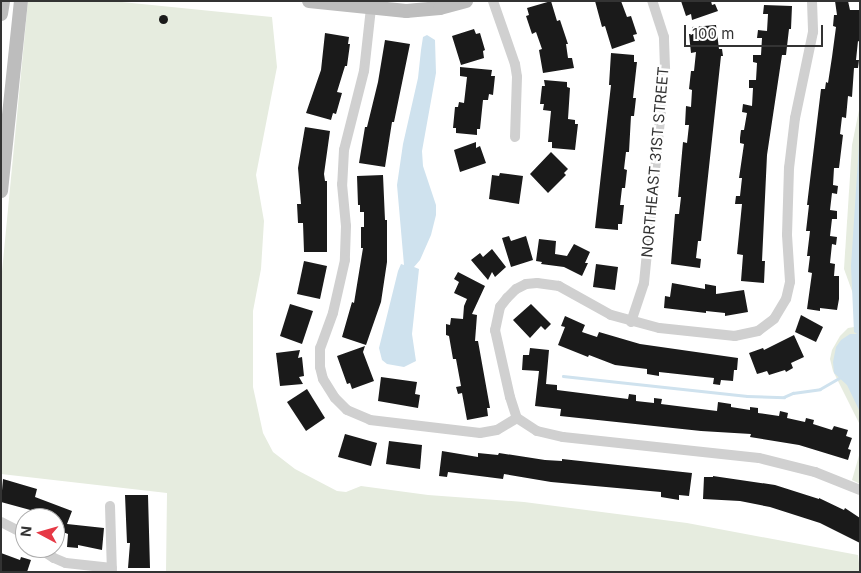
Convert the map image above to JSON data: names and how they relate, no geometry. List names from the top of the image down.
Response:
{
  "streets": {
    "street": ["NORTHEAST 31ST STREET"]
  },
  "scale_bar": "100 m",
  "north": "left"
}
